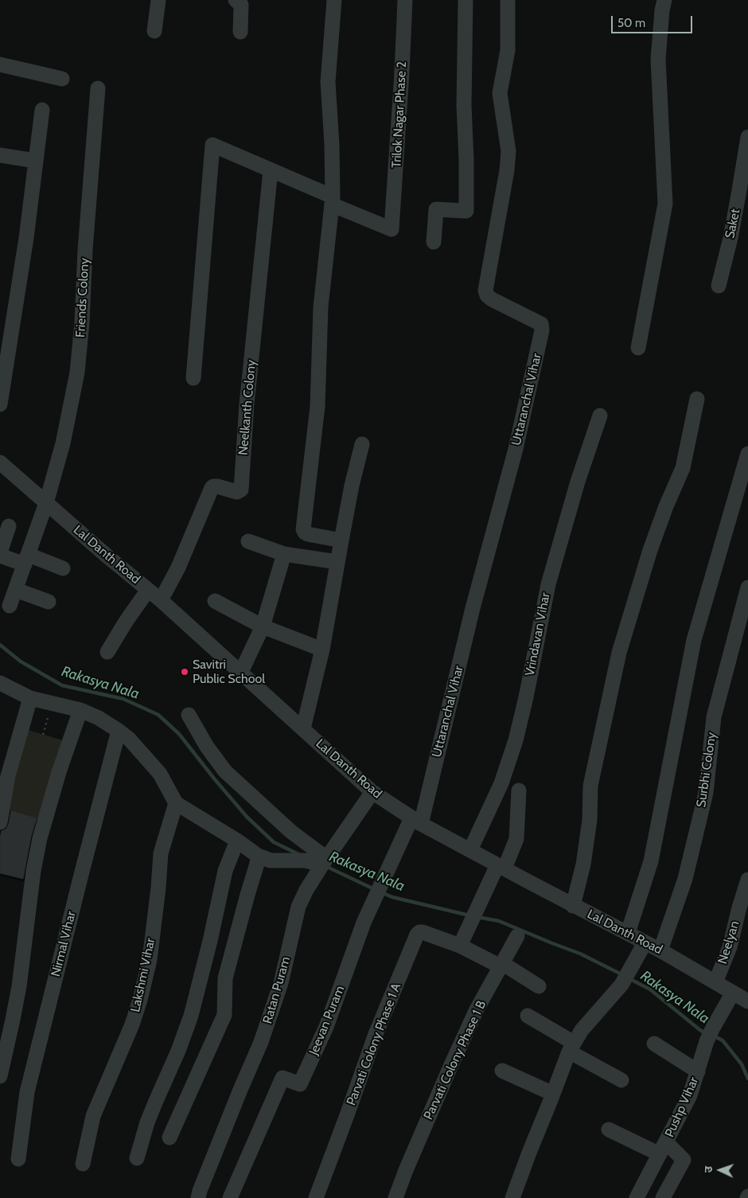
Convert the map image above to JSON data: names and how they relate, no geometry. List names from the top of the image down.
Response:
{
  "streets": {
    "street": [
      "Trilok Nagar Phase 2",
      "Saket",
      "Friends Colony",
      "Uttaranchal Vihar",
      "Neelkanth Colony",
      "Lal Danth Road",
      "Vrindavan Vihar",
      "Surbhi Colony",
      "Neelyan",
      "Nirmal Vihar",
      "Lakshmi Vihar",
      "Ratan Puram",
      "Jeevan Puram",
      "Parvati Colony Phase 1 A",
      "Parvati Colony Phase 1 B",
      "Pushp Vihar"
    ]
  },
  "crossings": [
    ["Friends Colony", "Lal Danth Road"],
    ["Uttaranchal Vihar", "Lal Danth Road"],
    ["Uttaranchal Vihar", "Jeevan Puram"],
    ["Neelkanth Colony", "Lal Danth Road"],
    ["Lal Danth Road", "Vrindavan Vihar"],
    ["Lal Danth Road", "Surbhi Colony"],
    ["Lal Danth Road", "Neelyan"],
    ["Lal Danth Road", "Ratan Puram"],
    ["Lal Danth Road", "Jeevan Puram"],
    ["Lal Danth Road", "Pushp Vihar"]
  ],
  "water": ["Rakasya Nala"],
  "places": ["Savitri Public School"],
  "scale_bar": "50 m",
  "north": "left"
}
